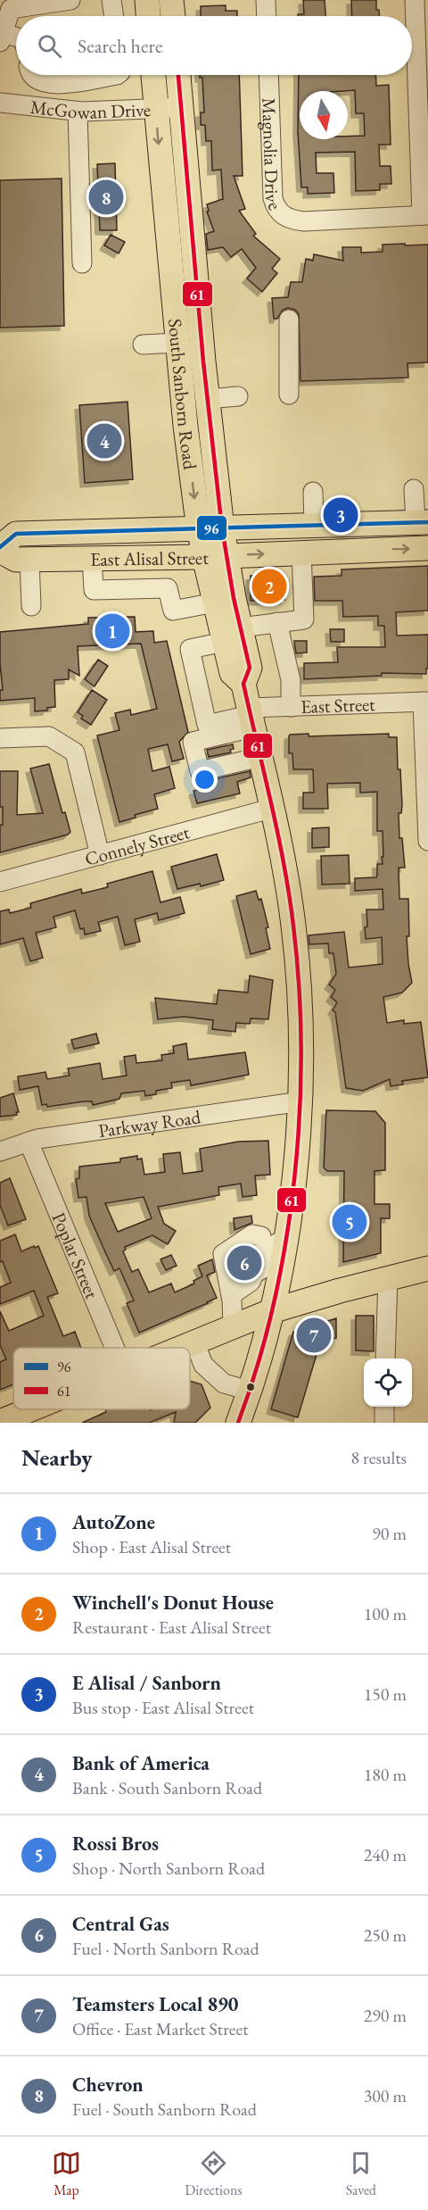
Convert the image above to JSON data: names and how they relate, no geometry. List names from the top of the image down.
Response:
{
  "streets": {
    "main road": ["South Sanborn Road", "East Alisal Street"],
    "street": [
      "McGowan Drive",
      "Magnolia Drive",
      "East Street",
      "Connely Street",
      "Parkway Road",
      "Poplar Street"
    ]
  },
  "crossings": [
    ["McGowan Drive", "South Sanborn Road"],
    ["South Sanborn Road", "East Alisal Street"],
    ["Parkway Road", "Poplar Street"]
  ],
  "lines": ["transit line 61", "transit line 96"],
  "legend": ["96", "61"],
  "north": "bottom",
  "page": {
    "search": "Search here",
    "pins": [
      "8",
      "4",
      "3",
      "2",
      "1",
      "5",
      "6",
      "7"
    ],
    "heading": ["Nearby", "8 results"],
    "list": [
      {
        "mark": "1",
        "name": "AutoZone",
        "note": "Shop · East Alisal Street",
        "value": "90 m"
      },
      {
        "mark": "2",
        "name": "Winchell's Donut House",
        "note": "Restaurant · East Alisal Street",
        "value": "100 m"
      },
      {
        "mark": "3",
        "name": "E Alisal / Sanborn",
        "note": "Bus stop · East Alisal Street",
        "value": "150 m"
      },
      {
        "mark": "4",
        "name": "Bank of America",
        "note": "Bank · South Sanborn Road",
        "value": "180 m"
      },
      {
        "mark": "5",
        "name": "Rossi Bros",
        "note": "Shop · North Sanborn Road",
        "value": "240 m"
      },
      {
        "mark": "6",
        "name": "Central Gas",
        "note": "Fuel · North Sanborn Road",
        "value": "250 m"
      },
      {
        "mark": "7",
        "name": "Teamsters Local 890",
        "note": "Office · East Market Street",
        "value": "290 m"
      },
      {
        "mark": "8",
        "name": "Chevron",
        "note": "Fuel · South Sanborn Road",
        "value": "300 m"
      }
    ],
    "nav": ["Map", "Directions", "Saved"]
  }
}
